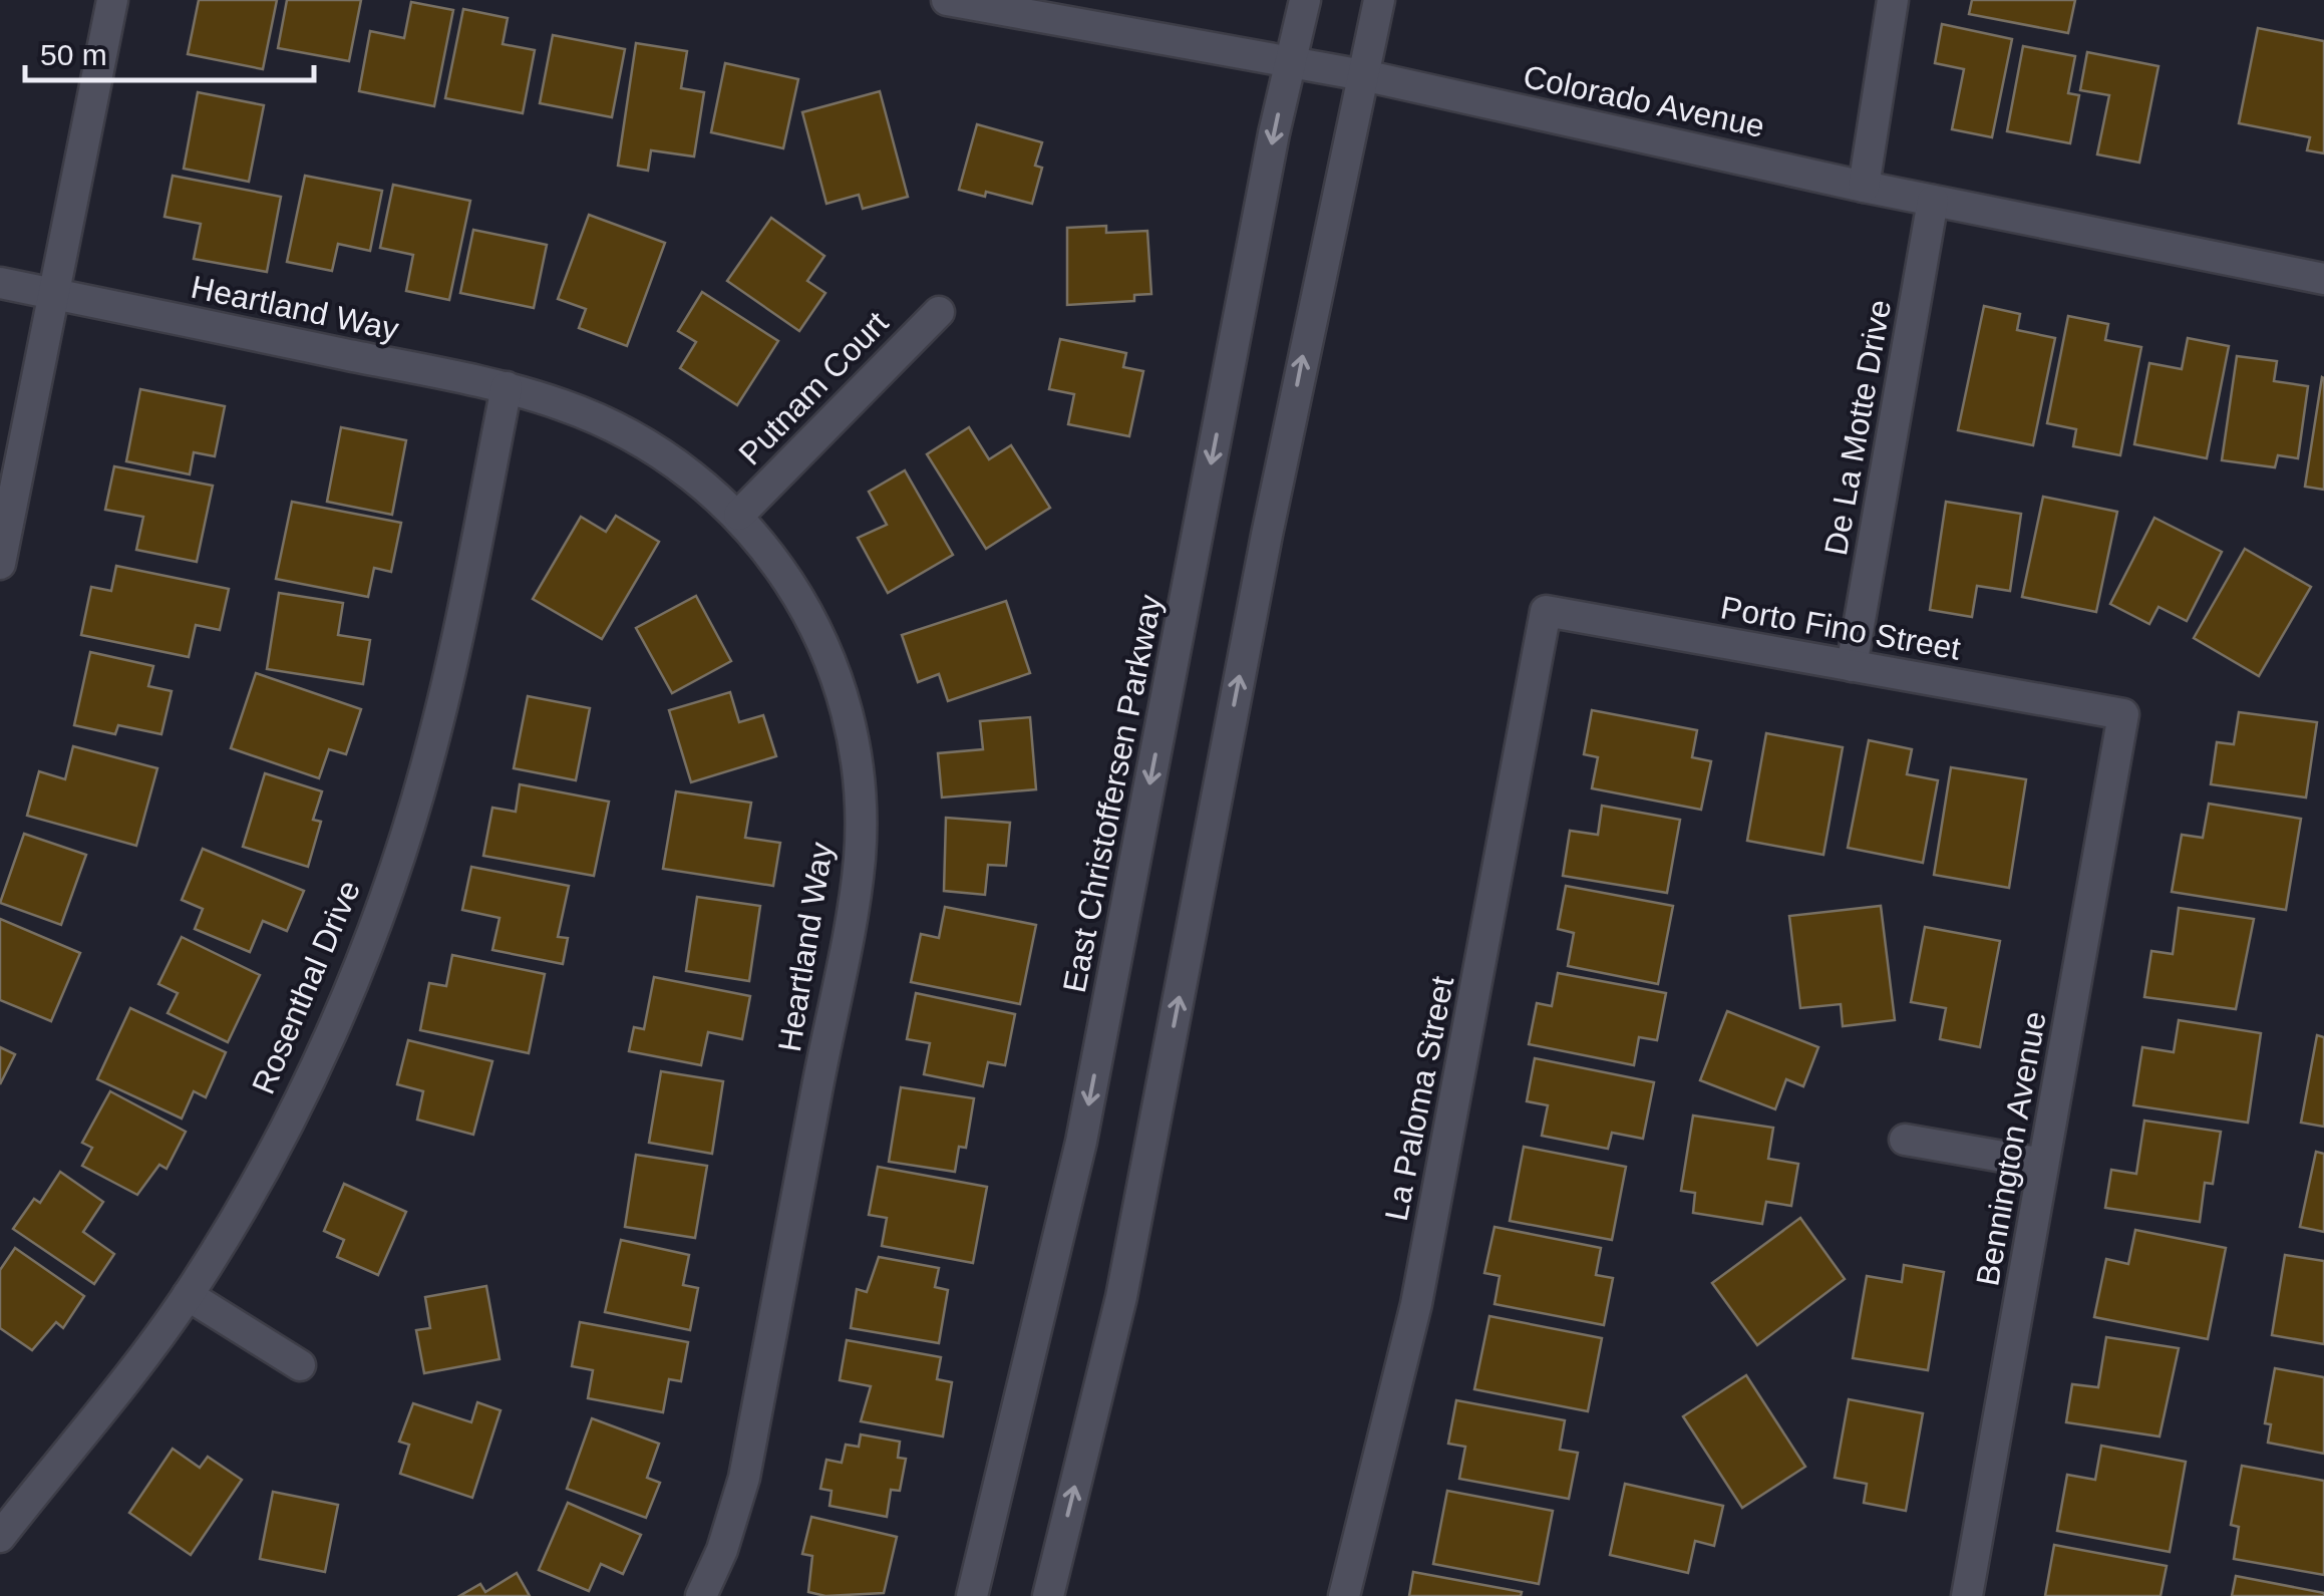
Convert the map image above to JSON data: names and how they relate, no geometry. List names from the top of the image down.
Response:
{
  "streets": {
    "street": [
      "Colorado Avenue",
      "Heartland Way",
      "Putnam Court",
      "De La Motte Drive",
      "Porto Fino Street",
      "East Christoffersen Parkway",
      "Rosenthal Drive",
      "La Paloma Street",
      "Bennington Avenue"
    ]
  },
  "crossings": [
    ["Colorado Avenue", "De La Motte Drive"],
    ["Colorado Avenue", "East Christoffersen Parkway"],
    ["Heartland Way", "Putnam Court"],
    ["Heartland Way", "Rosenthal Drive"],
    ["De La Motte Drive", "Porto Fino Street"],
    ["Porto Fino Street", "La Paloma Street"],
    ["Porto Fino Street", "Bennington Avenue"]
  ],
  "scale_bar": "50 m"
}
